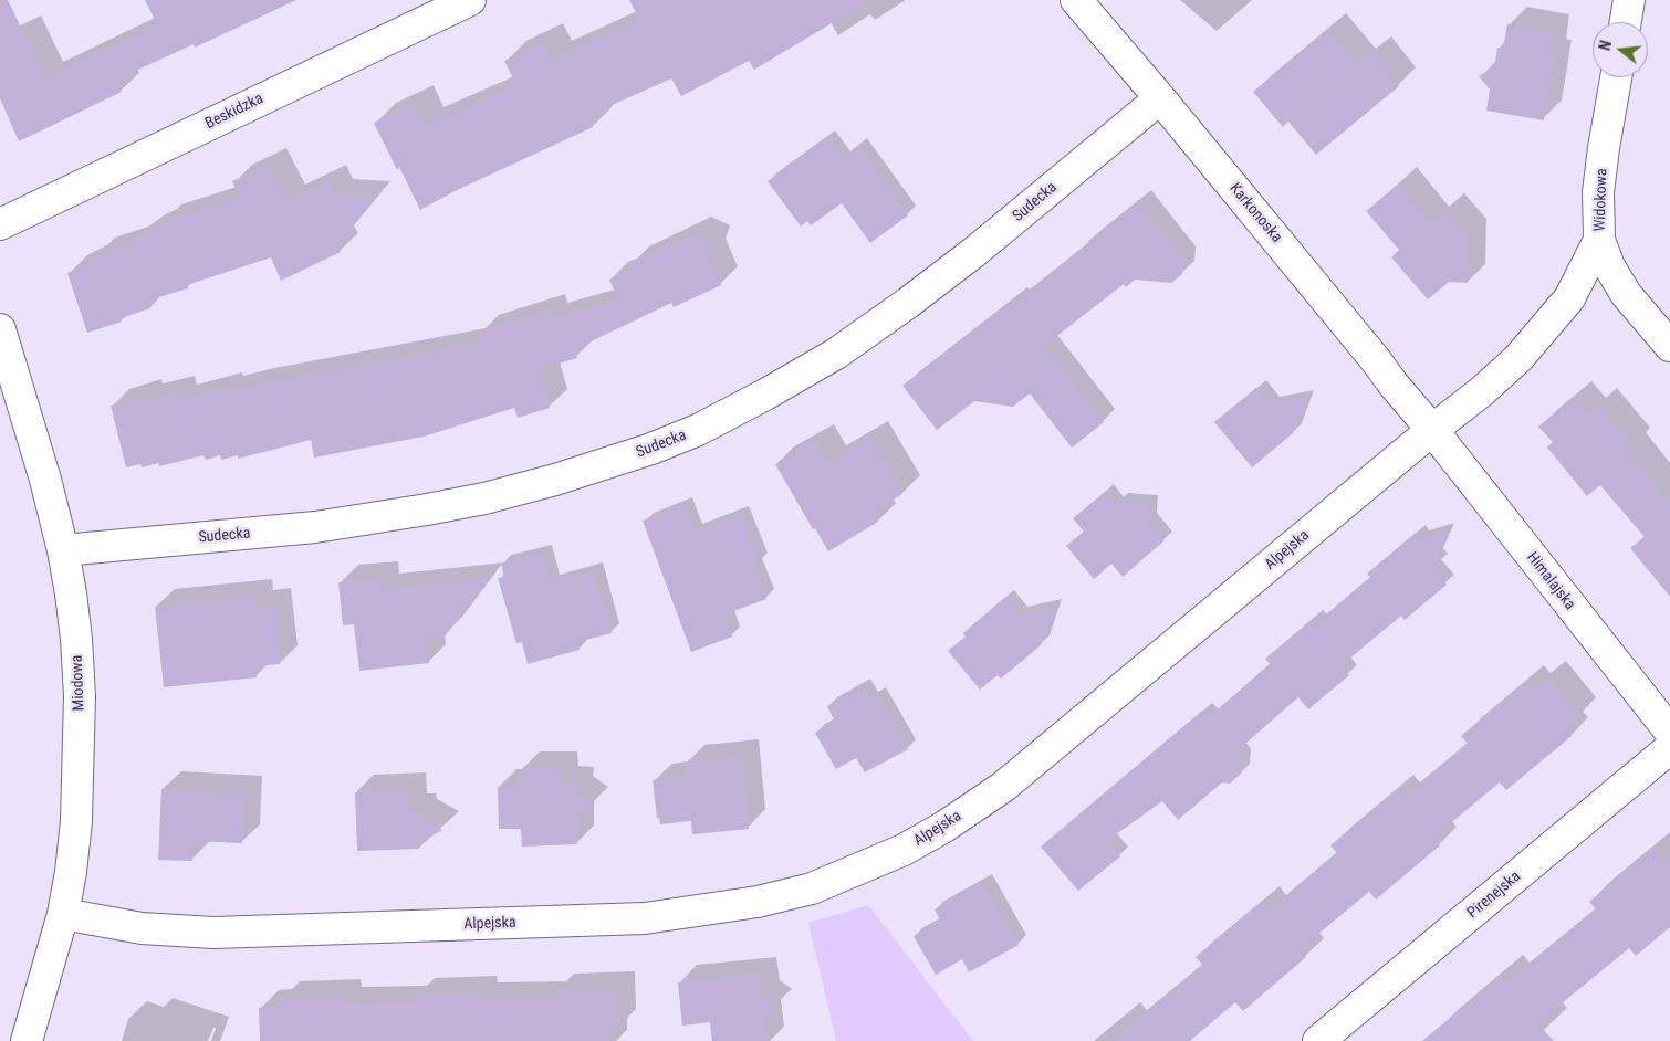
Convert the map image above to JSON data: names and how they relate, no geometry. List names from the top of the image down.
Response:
{
  "streets": {
    "street": [
      "Beskidzka",
      "Widokowa",
      "Sudecka",
      "Karkonoska",
      "Alpejska",
      "Himalajska",
      "Miodowa",
      "Pirenejska"
    ]
  },
  "crossings": [
    ["Widokowa", "Alpejska"],
    ["Sudecka", "Karkonoska"],
    ["Sudecka", "Miodowa"],
    ["Karkonoska", "Alpejska"],
    ["Karkonoska", "Himalajska"],
    ["Alpejska", "Himalajska"],
    ["Alpejska", "Miodowa"]
  ],
  "north": "left"
}
